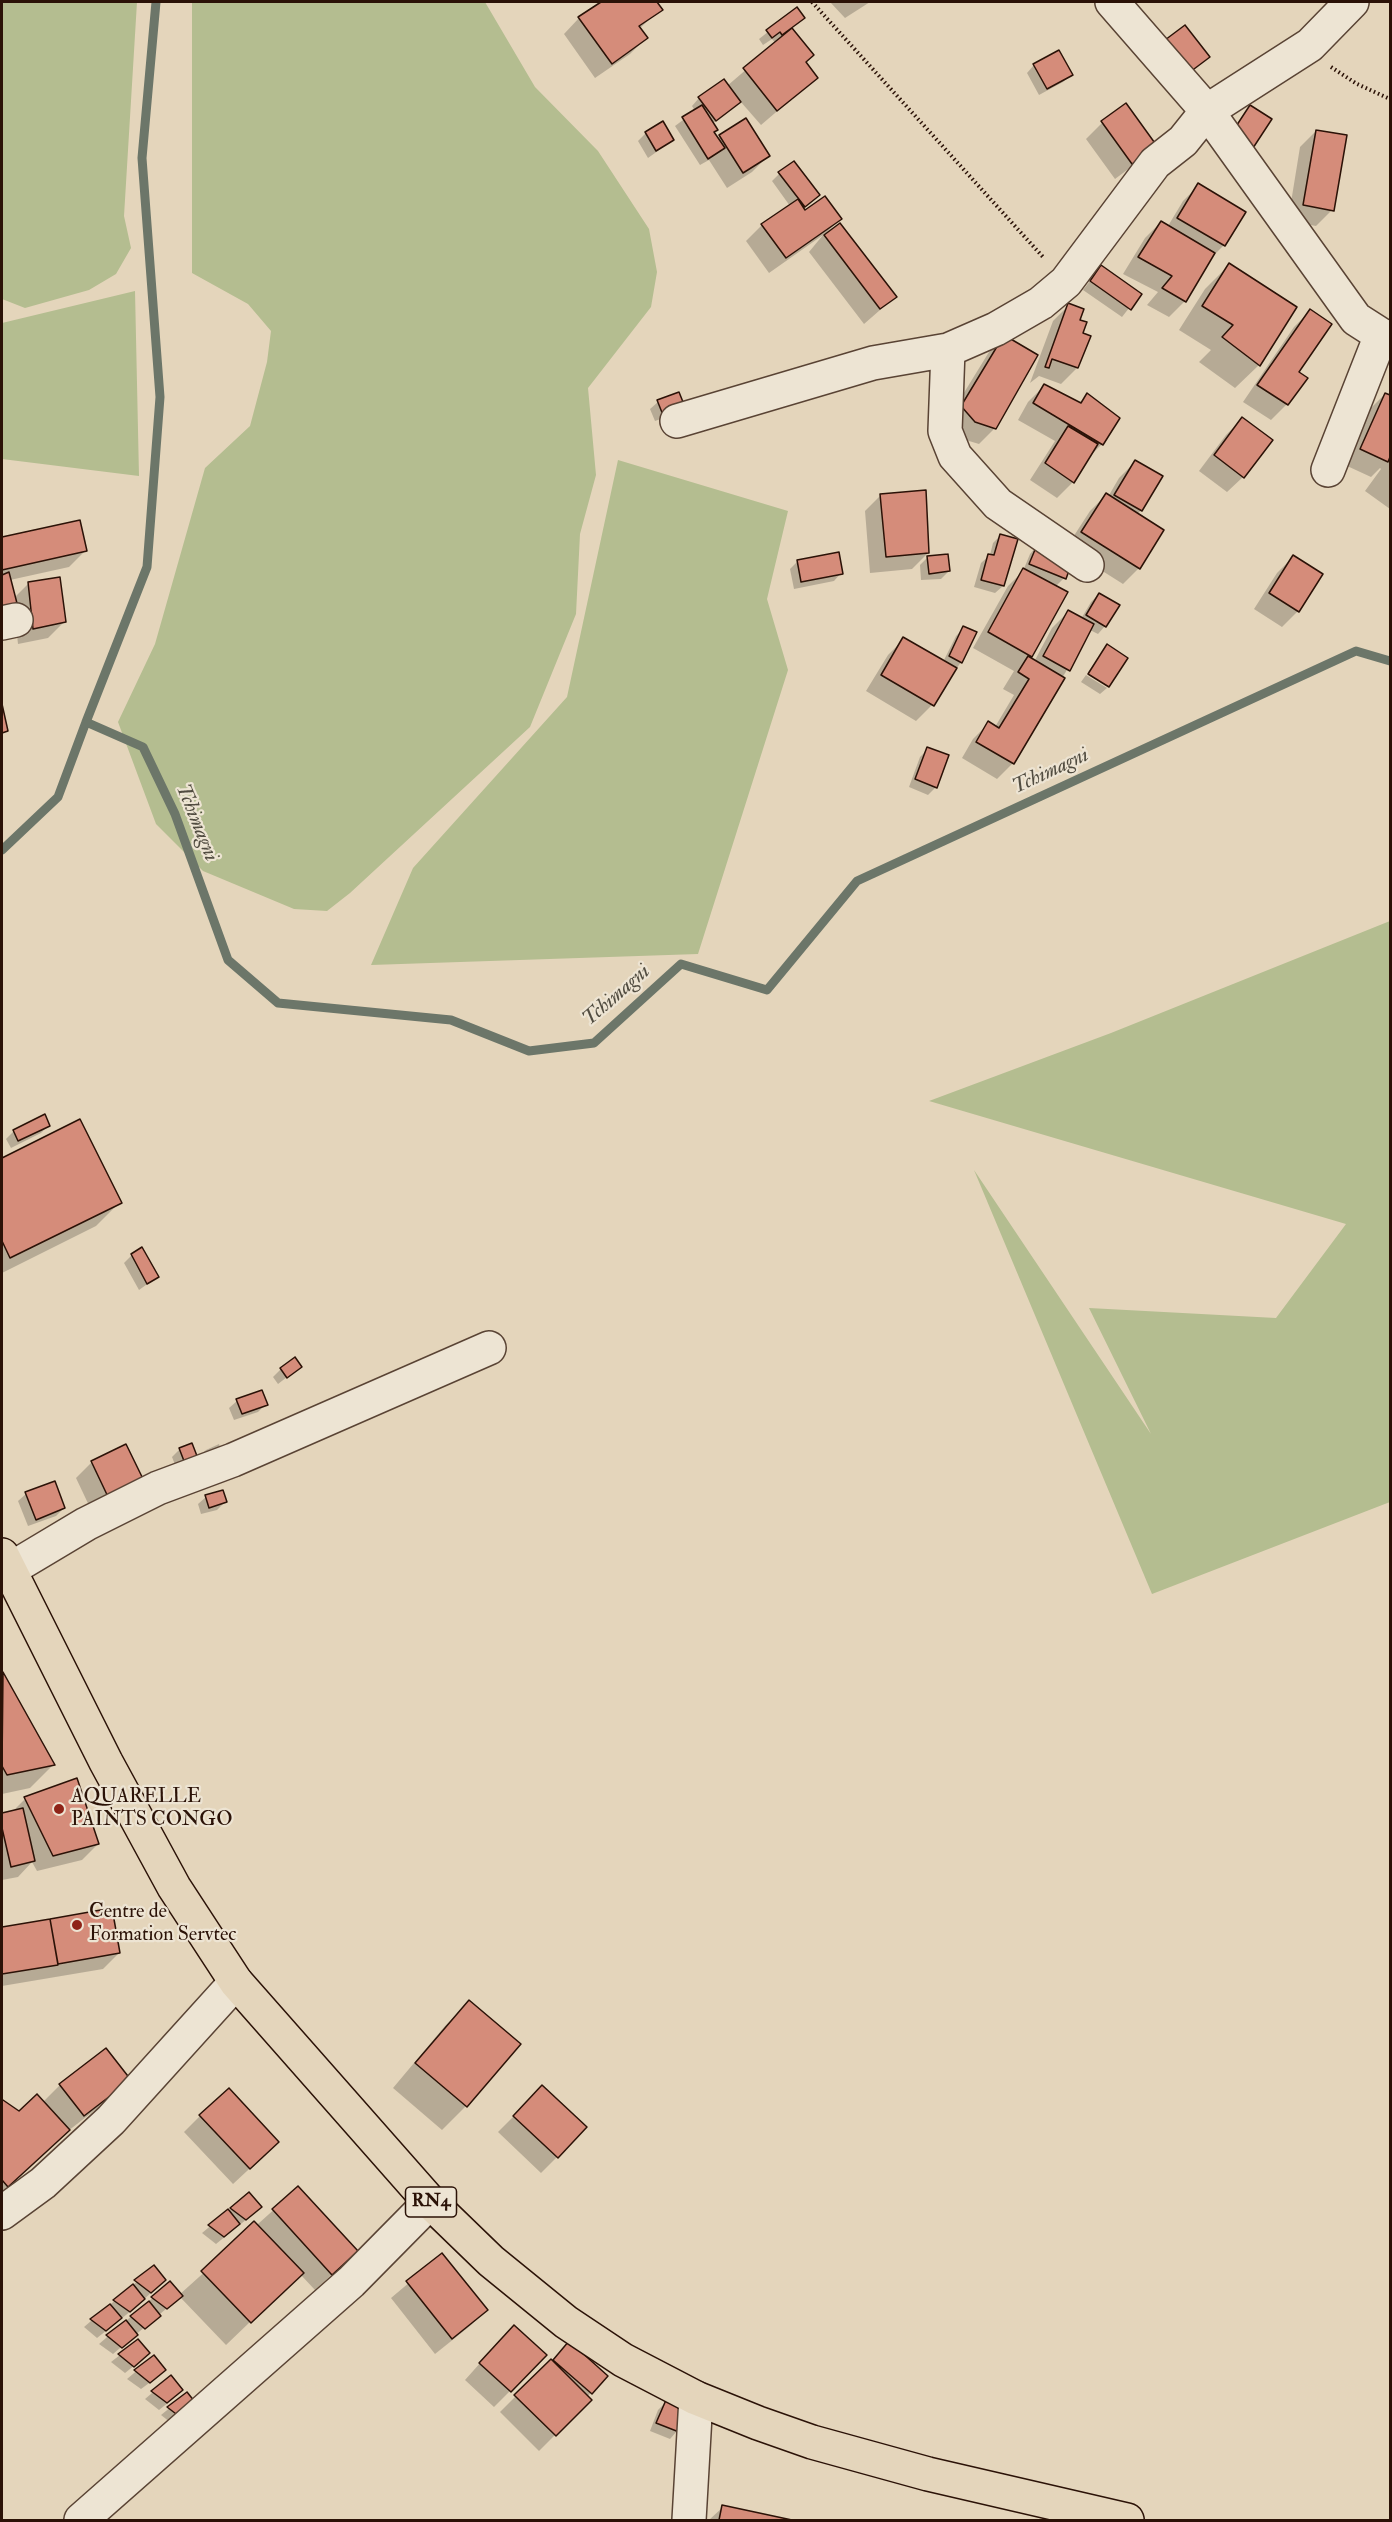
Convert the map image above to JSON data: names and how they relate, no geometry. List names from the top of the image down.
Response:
{
  "streets": {
    "highway": ["RN4"]
  },
  "water": ["Tchimagni"],
  "places": ["AQUARELLE PAINTS CONGO", "Centre de Formation Servtec"]
}
